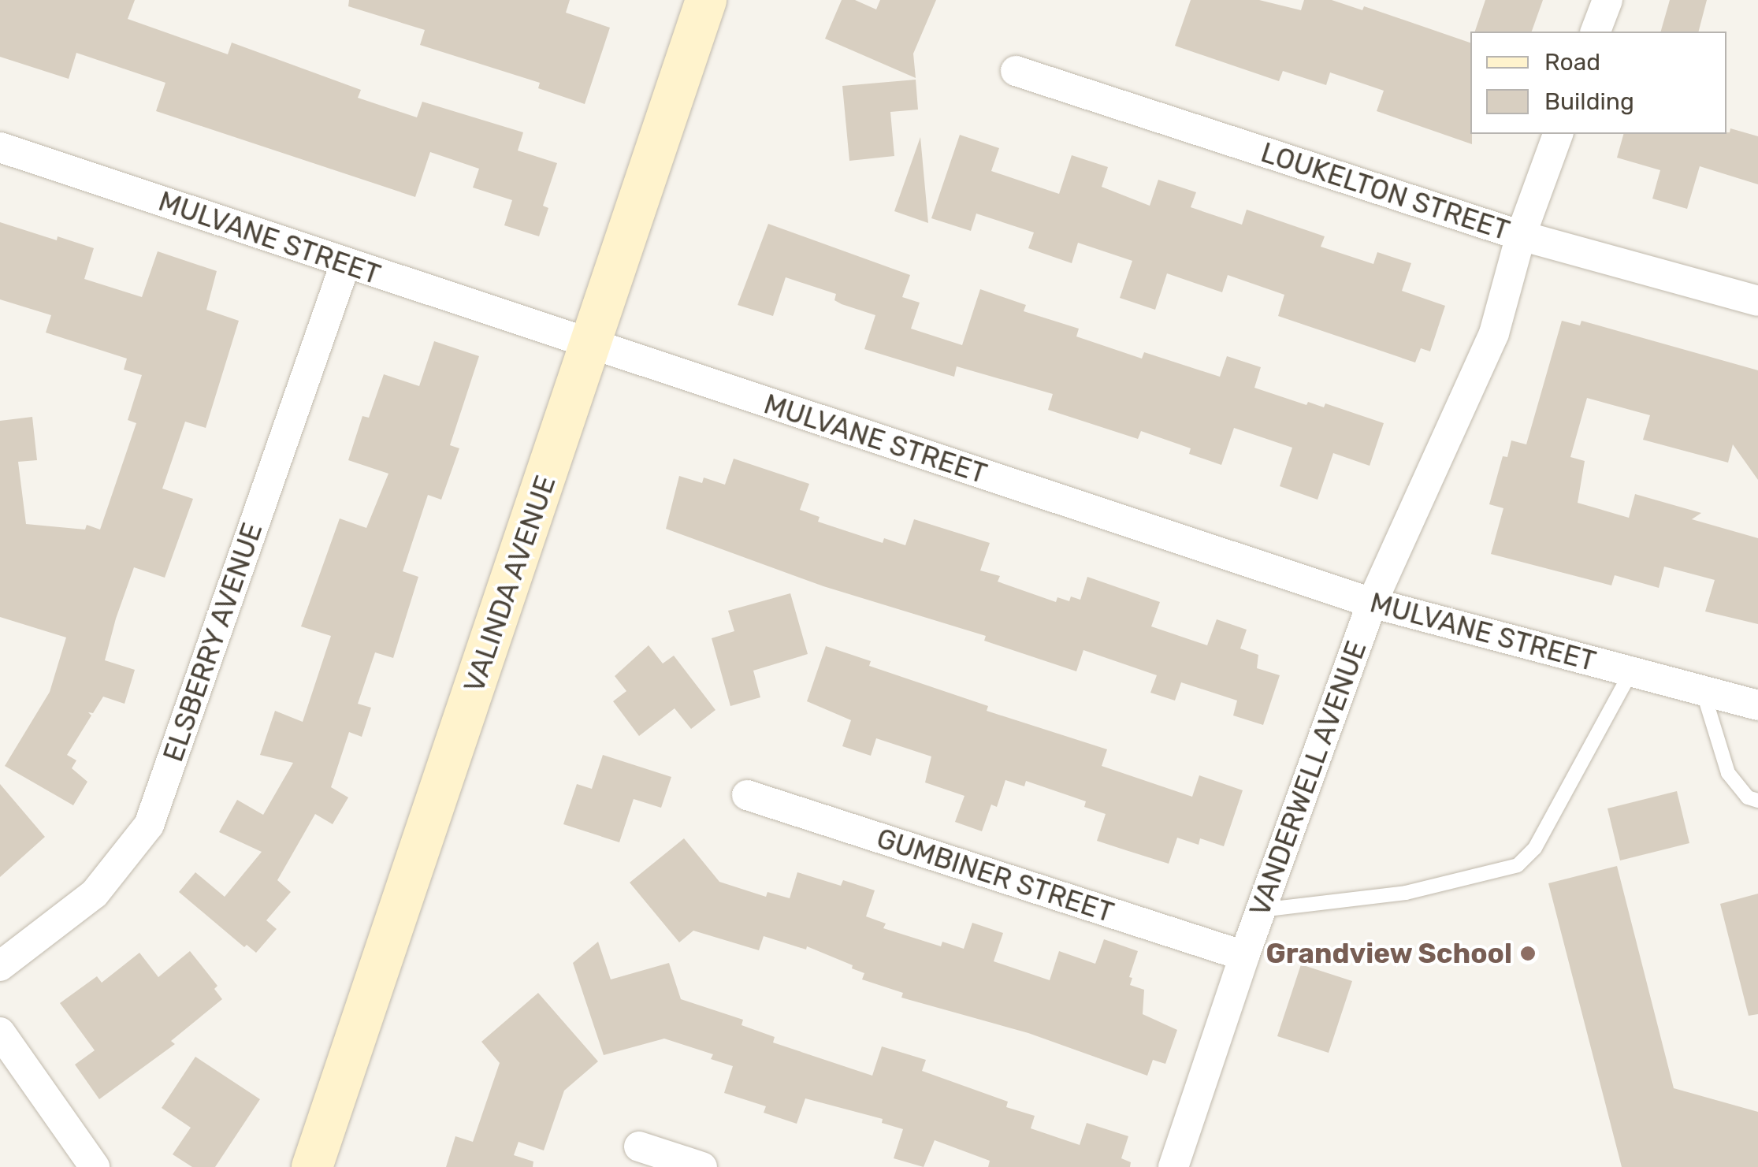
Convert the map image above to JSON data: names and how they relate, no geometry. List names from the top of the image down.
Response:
{
  "streets": {
    "main road": ["VALINDA AVENUE"],
    "street": [
      "LOUKELTON STREET",
      "MULVANE STREET",
      "ELSBERRY AVENUE",
      "VANDERWELL AVENUE",
      "GUMBINER STREET"
    ]
  },
  "crossings": [
    ["LOUKELTON STREET", "VANDERWELL AVENUE"],
    ["MULVANE STREET", "VALINDA AVENUE"],
    ["MULVANE STREET", "ELSBERRY AVENUE"],
    ["MULVANE STREET", "VANDERWELL AVENUE"],
    ["VANDERWELL AVENUE", "GUMBINER STREET"]
  ],
  "places": ["Grandview School"],
  "legend": ["Road", "Building"]
}
